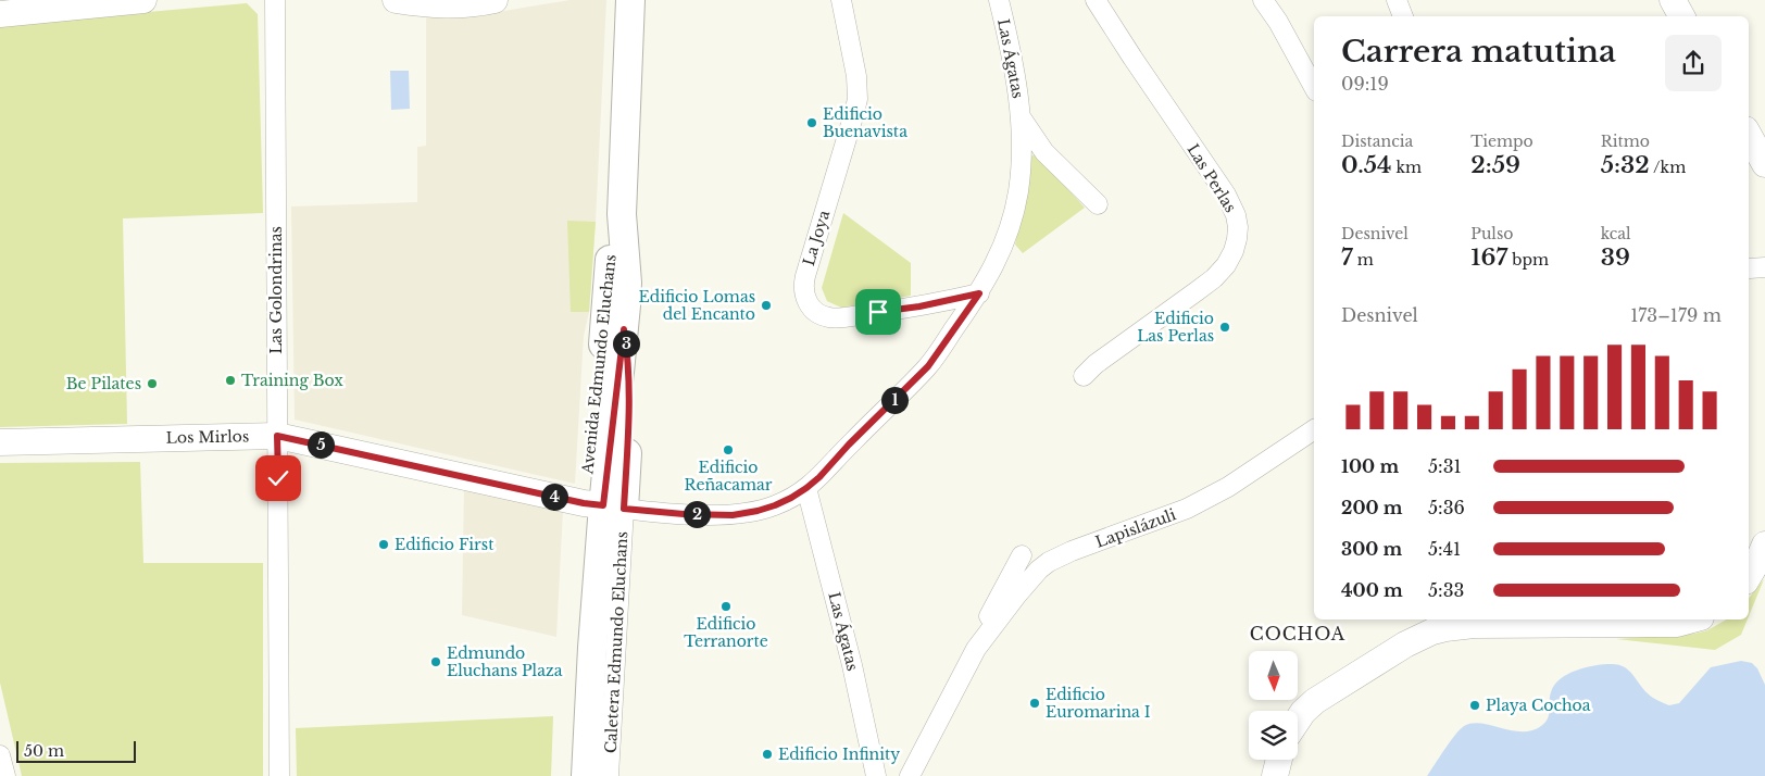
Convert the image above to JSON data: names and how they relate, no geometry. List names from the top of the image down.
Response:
{
  "streets": {
    "main road": ["Avenida Edmundo Eluchans", "Los Mirlos"],
    "street": [
      "Las Ágatas",
      "Las Perlas",
      "La Joya",
      "Las Golondrinas",
      "Lapislázuli",
      "Caletera Edmundo Eluchans"
    ]
  },
  "crossings": [
    ["Las Ágatas", "La Joya"],
    ["Las Ágatas", "Avenida Edmundo Eluchans"],
    ["Las Ágatas", "Los Mirlos"],
    ["Las Ágatas", "Caletera Edmundo Eluchans"],
    ["Las Golondrinas", "Los Mirlos"],
    ["Avenida Edmundo Eluchans", "Los Mirlos"],
    ["Avenida Edmundo Eluchans", "Caletera Edmundo Eluchans"],
    ["Los Mirlos", "Caletera Edmundo Eluchans"]
  ],
  "districts": ["COCHOA"],
  "places": [
    "Edificio Buenavista",
    "Edificio Lomas del Encanto",
    "Edificio Las Perlas",
    "Training Box",
    "Be Pilates",
    "Edificio Reñacamar",
    "Edificio First",
    "Edificio Terranorte",
    "Edmundo Eluchans Plaza",
    "Edificio Euromarina I",
    "Playa Cochoa",
    "Edificio Infinity"
  ],
  "scale_bar": "50 m",
  "north": "bottom",
  "page": {
    "heading": ["Carrera matutina", "09:19"],
    "stats": [
      ["Distancia", "0.54 km"],
      ["Tiempo", "2:59"],
      ["Ritmo", "5:32 /km"],
      ["Desnivel", "7 m"],
      ["Pulso", "167 bpm"],
      ["kcal", "39"]
    ],
    "chart": ["Desnivel", "173–179 m"],
    "pins": [
      "3",
      "1",
      "5",
      "4",
      "2"
    ],
    "list": [
      {
        "name": "100 m",
        "note": "5:31"
      },
      {
        "name": "200 m",
        "note": "5:36"
      },
      {
        "name": "300 m",
        "note": "5:41"
      },
      {
        "name": "400 m",
        "note": "5:33"
      }
    ],
    "scale": "50 m"
  }
}
